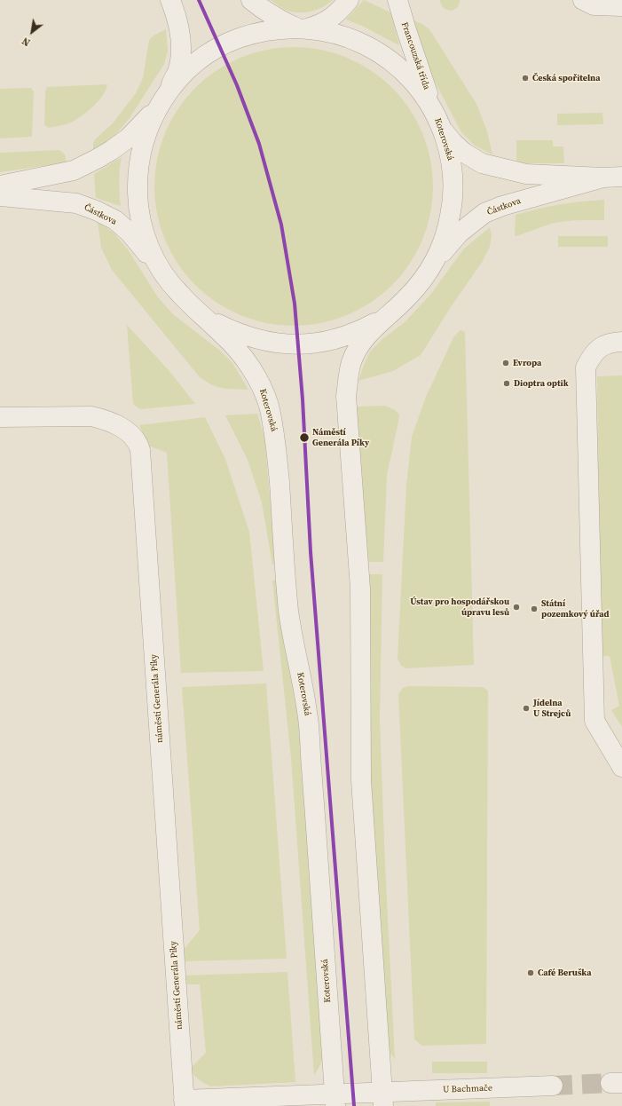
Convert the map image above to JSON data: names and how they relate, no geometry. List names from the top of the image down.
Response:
{
  "streets": {
    "street": [
      "Francouzská třída",
      "Koterovská",
      "Částkova",
      "náměstí Generála Píky",
      "U Bachmače"
    ]
  },
  "crossings": [
    ["Francouzská třída", "Koterovská"],
    ["Francouzská třída", "Částkova"],
    ["Koterovská", "Částkova"],
    ["Koterovská", "náměstí Generála Píky"],
    ["Koterovská", "U Bachmače"],
    ["náměstí Generála Píky", "U Bachmače"]
  ],
  "places": [
    "Česká spořitelna",
    "Evropa",
    "Dioptra optik",
    "Náměstí Generála Píky",
    "Ústav pro hospodářskou úpravu lesů",
    "Státní pozemkový úřad",
    "Jídelna U Strejců",
    "Café Beruška"
  ],
  "north": "bottom left"
}
